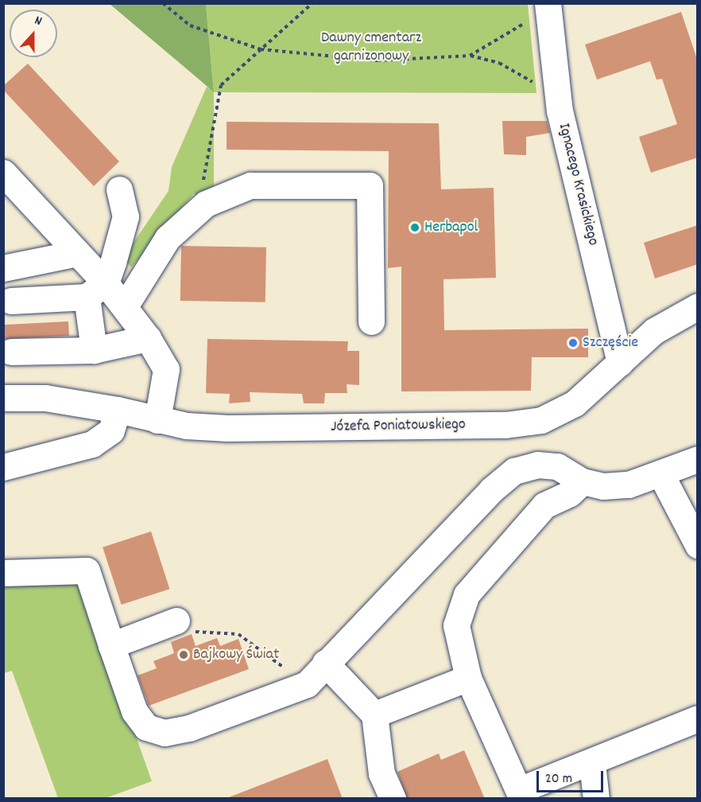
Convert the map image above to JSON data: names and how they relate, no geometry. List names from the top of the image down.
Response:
{
  "streets": {
    "street": ["Ignacego Krasickiego", "Józefa Poniatowskiego"]
  },
  "crossings": [
    ["Ignacego Krasickiego", "Józefa Poniatowskiego"]
  ],
  "parks": ["Dawny cmentarz garnizonowy"],
  "places": ["Herbapol", "Szczęście", "Bajkowy Świat"],
  "scale_bar": "20 m",
  "north": "top"
}
